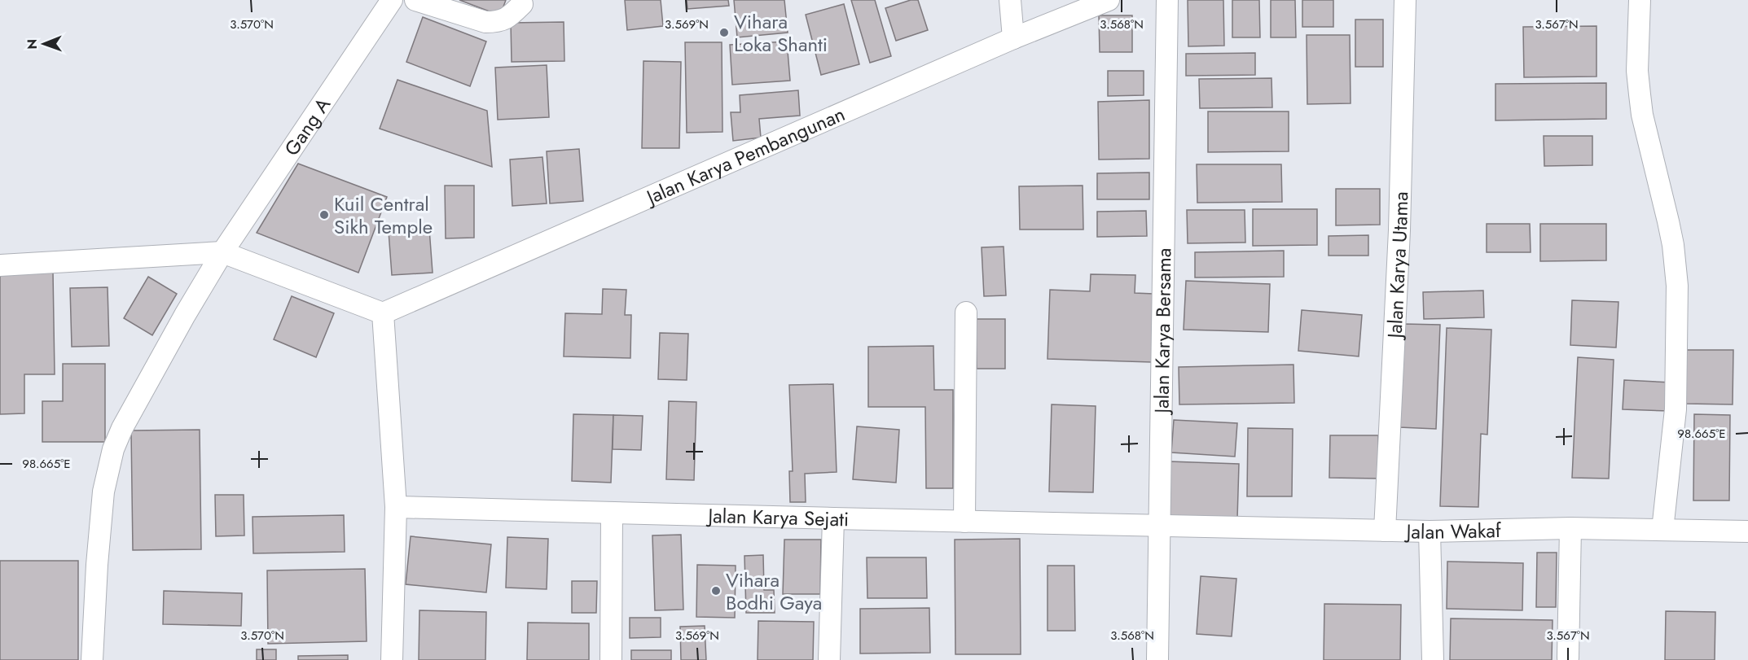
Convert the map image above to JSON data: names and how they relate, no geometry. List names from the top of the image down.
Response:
{
  "streets": {
    "street": [
      "Gang A",
      "Jalan Karya Pembangunan",
      "Jalan Karya Utama",
      "Jalan Karya Bersama",
      "Jalan Karya Sejati",
      "Jalan Wakaf"
    ]
  },
  "crossings": [
    ["Jalan Karya Utama", "Jalan Wakaf"],
    ["Jalan Karya Bersama", "Jalan Karya Sejati"],
    ["Jalan Karya Bersama", "Jalan Wakaf"],
    ["Jalan Karya Sejati", "Jalan Wakaf"]
  ],
  "places": ["Vihara Loka Shanti", "Kuil Central Sikh Temple", "Vihara Bodhi Gaya"],
  "north": "left",
  "coordinates": [
    "3.570°N",
    "3.569°N",
    "3.568°N",
    "3.567°N",
    "98.665°E"
  ]
}
